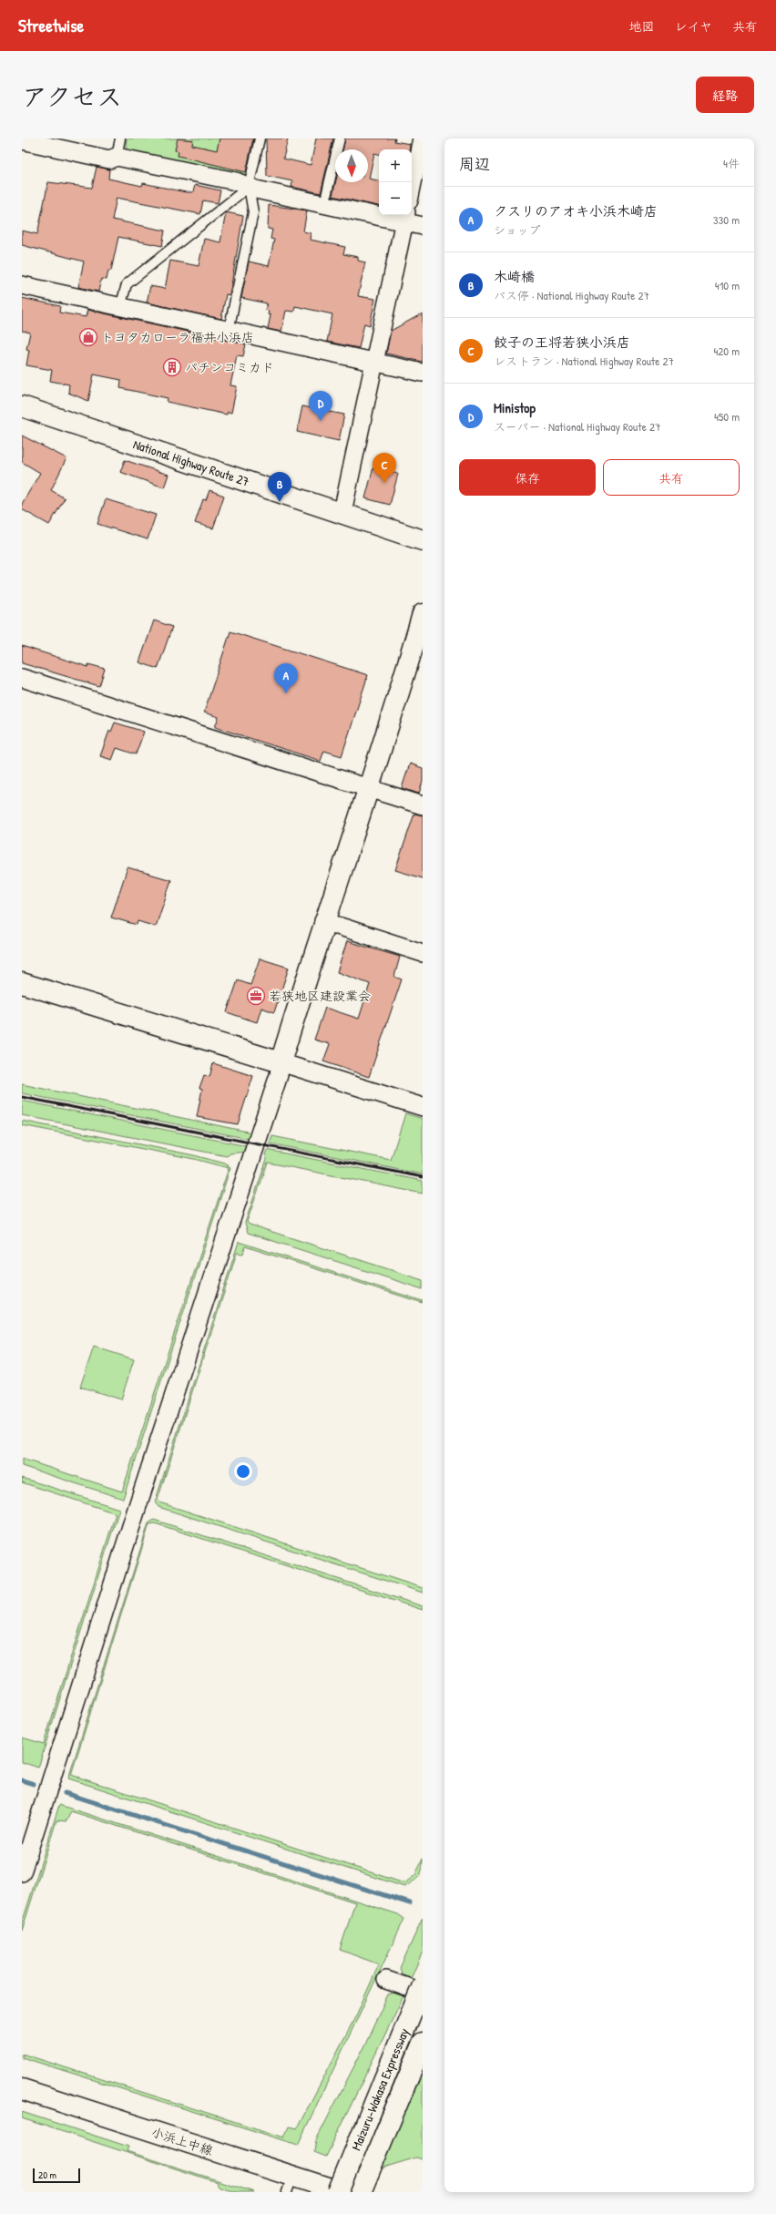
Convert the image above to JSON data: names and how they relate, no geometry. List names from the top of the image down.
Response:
{
  "streets": {
    "main road": ["National Highway Route 27", "Maizuru-Wakasa Expressway", "小浜上中線"]
  },
  "places": {
    "shop": ["トヨタカローラ福井小浜店"],
    "building": ["パチンコミカド"],
    "office": ["若狭地区建設業会"]
  },
  "scale_bar": "20 m",
  "north": "bottom",
  "page": {
    "header": "Streetwise",
    "nav": ["地図", "レイヤ", "共有"],
    "title": "アクセス",
    "buttons": [
      "経路",
      ["保存", "共有"]
    ],
    "heading": ["周辺", "4件"],
    "map_buttons": ["+", "−"],
    "list": [
      {
        "mark": "A",
        "name": "クスリのアオキ小浜木崎店",
        "note": "ショップ",
        "value": "330 m"
      },
      {
        "mark": "B",
        "name": "木崎橋",
        "note": "バス停 · National Highway Route 27",
        "value": "410 m"
      },
      {
        "mark": "C",
        "name": "餃子の王将若狭小浜店",
        "note": "レストラン · National Highway Route 27",
        "value": "420 m"
      },
      {
        "mark": "D",
        "name": "Ministop",
        "note": "スーパー · National Highway Route 27",
        "value": "450 m"
      }
    ],
    "pins": [
      "D",
      "C",
      "B",
      "A"
    ],
    "scale": "20 m"
  }
}
